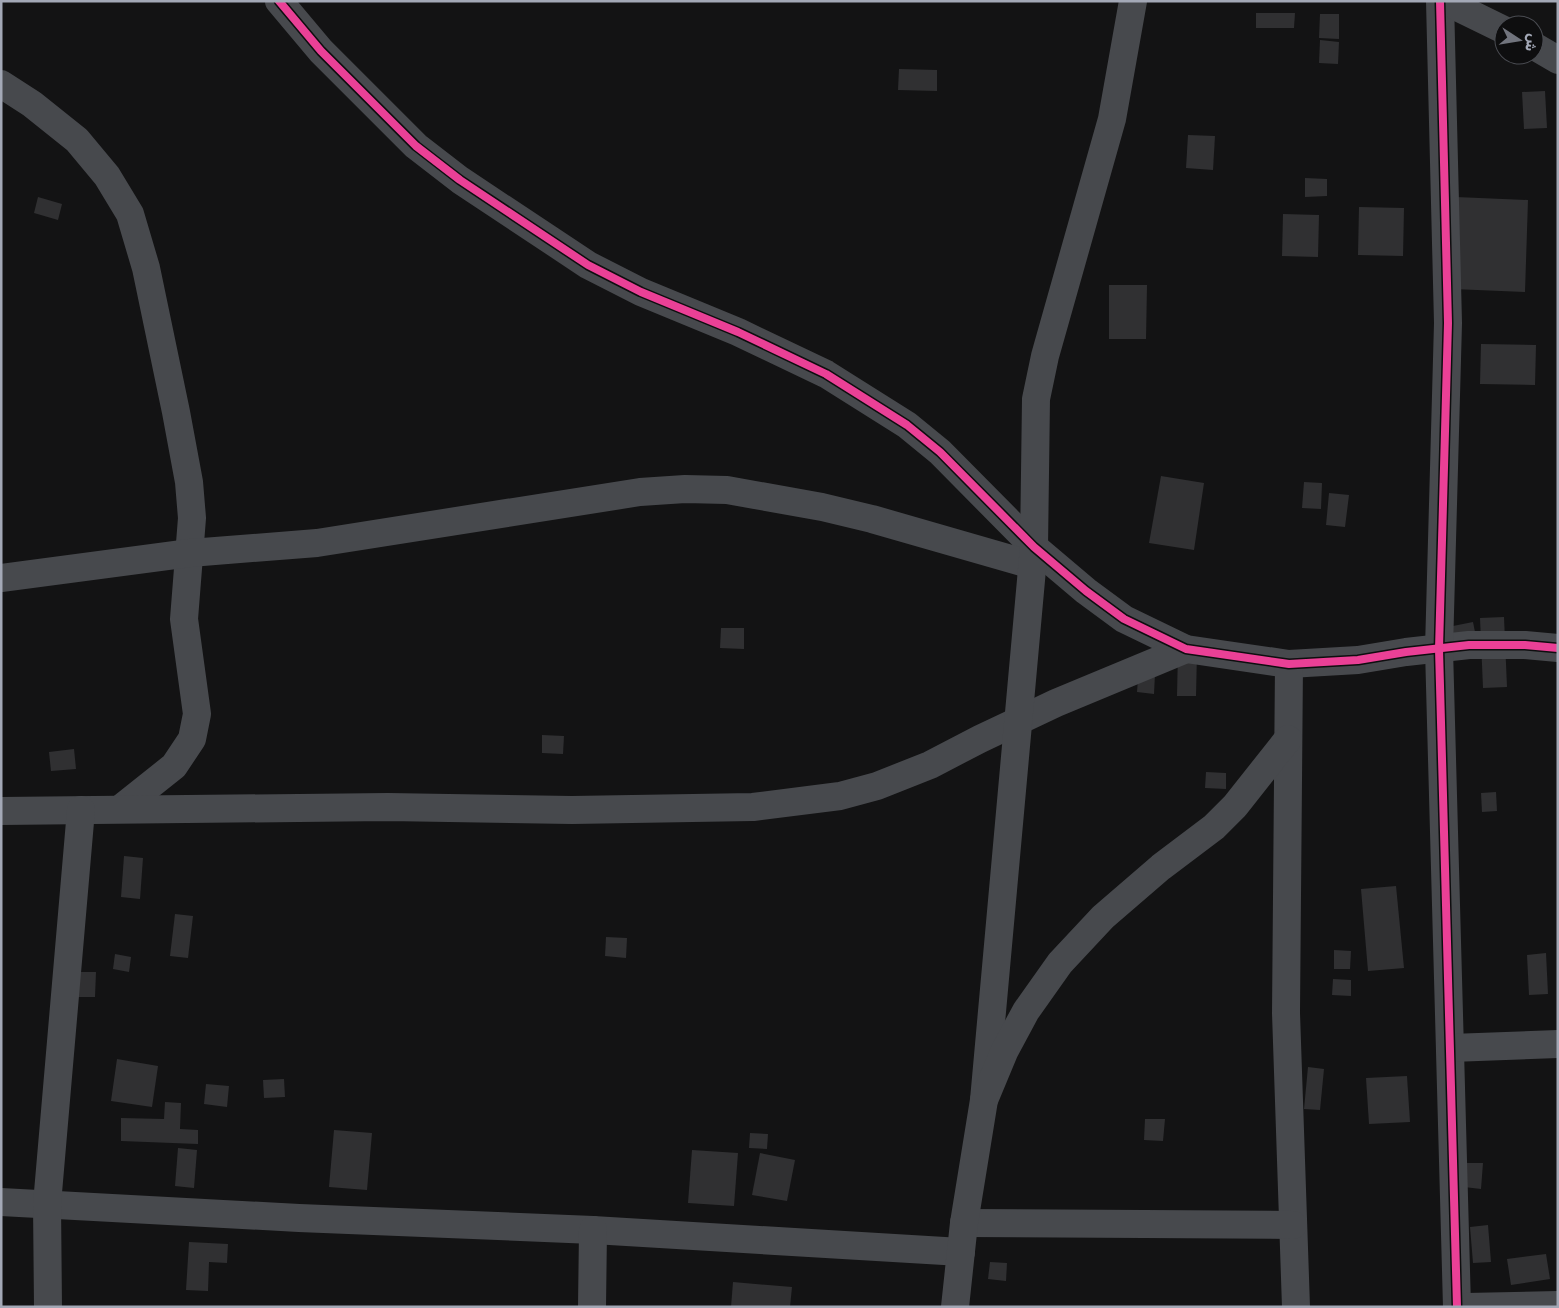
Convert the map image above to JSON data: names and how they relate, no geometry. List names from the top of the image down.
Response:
{
  "north": "right"
}
